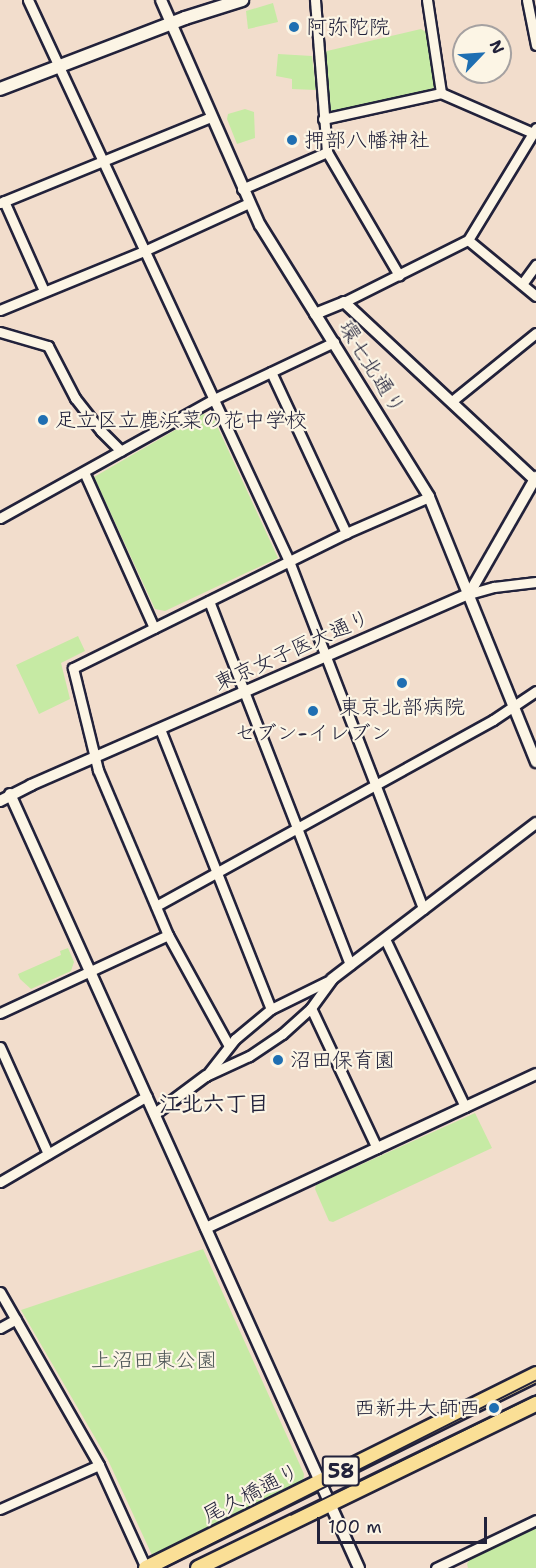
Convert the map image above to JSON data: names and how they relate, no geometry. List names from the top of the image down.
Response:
{
  "streets": {
    "main road": ["58", "尾久橋通り"],
    "street": ["環七北通り", "東京女子医大通り"]
  },
  "crossings": [
    ["環七北通り", "東京女子医大通り"]
  ],
  "districts": ["江北六丁目"],
  "parks": ["上沼田東公園"],
  "places": [
    "阿弥陀院",
    "押部八幡神社",
    "足立区立鹿浜菜の花中学校",
    "東京北部病院",
    "セブン-イレブン",
    "沼田保育園",
    "西新井大師西"
  ],
  "scale_bar": "100 m",
  "north": "top right"
}
